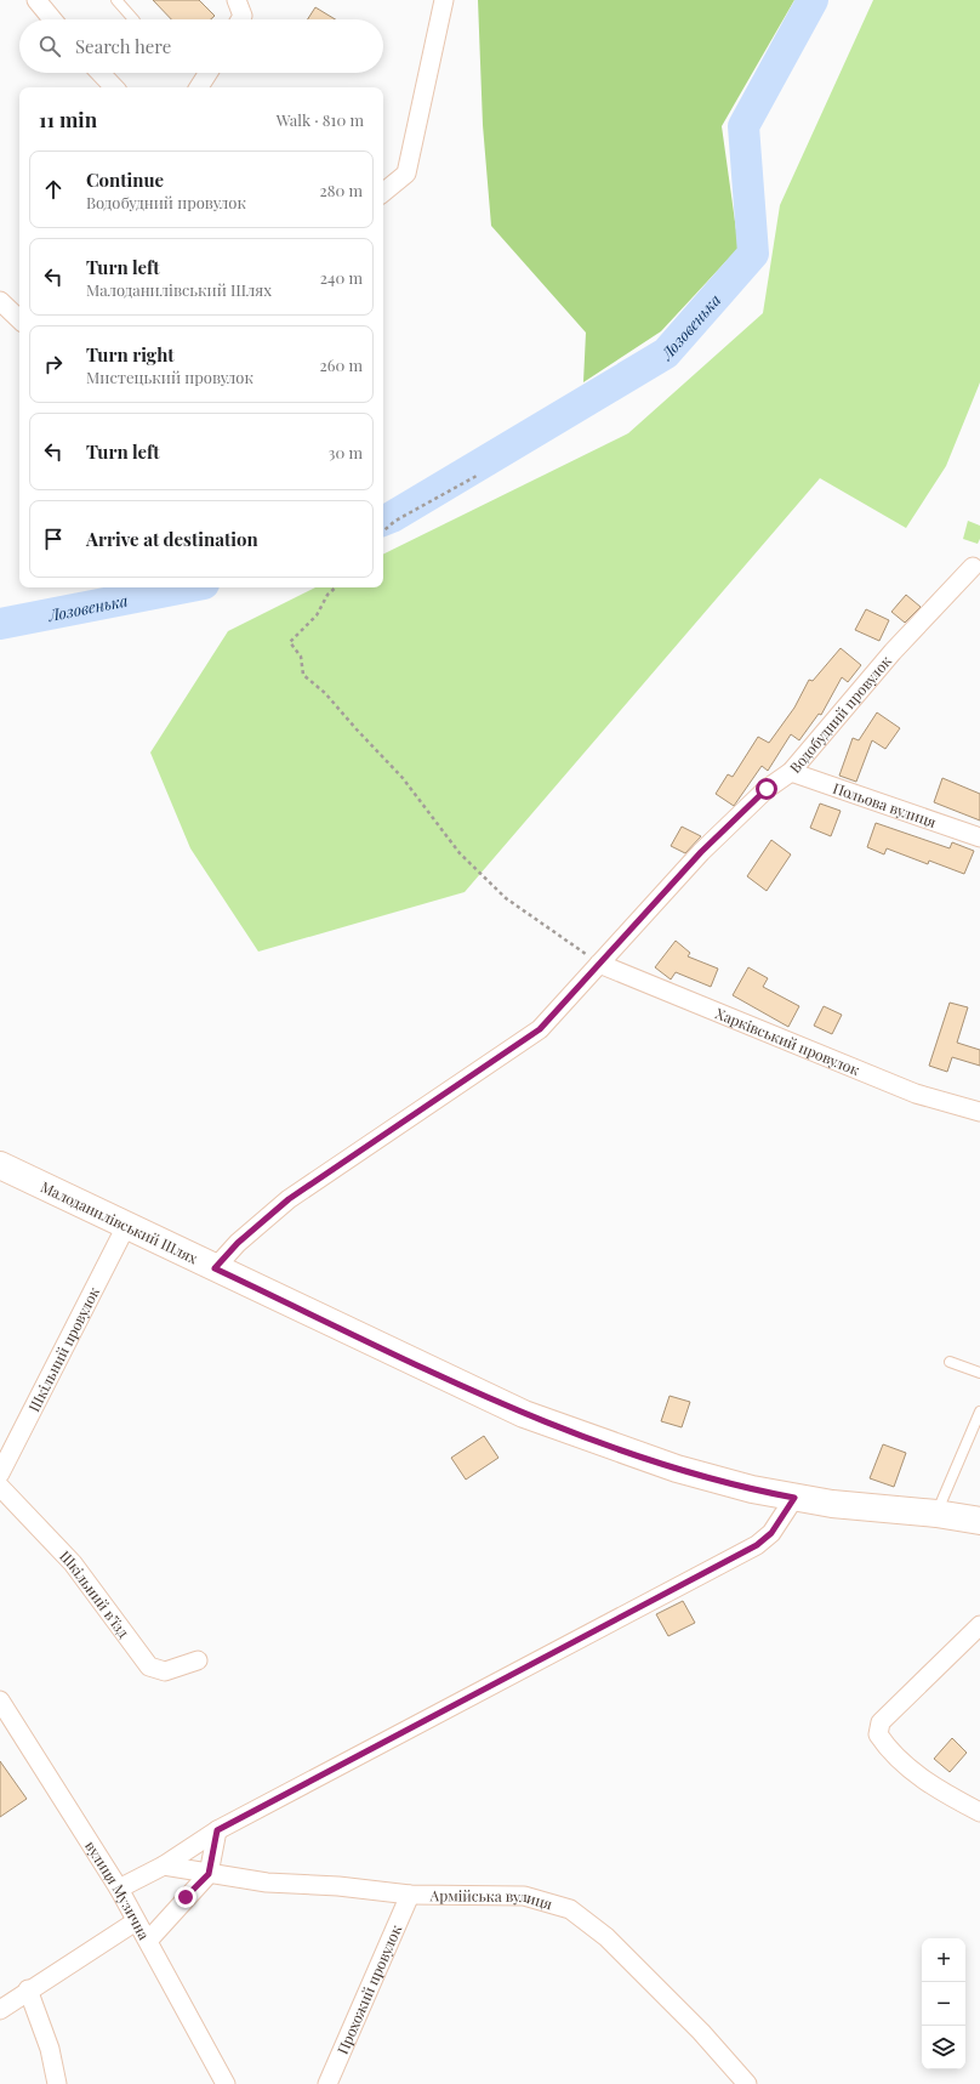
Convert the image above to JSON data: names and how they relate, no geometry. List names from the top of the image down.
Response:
{
  "streets": {
    "main road": ["Малоданилівський Шлях"],
    "street": [
      "Водобудний провулок",
      "Польова вулиця",
      "Харківський провулок",
      "Шкільний провулок",
      "Шкільний в’їзд",
      "вулиця Музична",
      "Армійська вулиця",
      "Прохожий провулок"
    ]
  },
  "crossings": [
    ["Водобудний провулок", "Польова вулиця"],
    ["Водобудний провулок", "Харківський провулок"],
    ["Водобудний провулок", "Малоданилівський Шлях"],
    ["Малоданилівський Шлях", "Шкільний провулок"],
    ["Армійська вулиця", "Прохожий провулок"]
  ],
  "water": ["Лозовенька"],
  "page": {
    "search": "Search here",
    "heading": ["11 min", "Walk · 810 m"],
    "list": [
      ["Continue", "Водобудний провулок", "280 m"],
      ["Turn left", "Малоданилівський Шлях", "240 m"],
      ["Turn right", "Мистецький провулок", "260 m"],
      ["Turn left", "30 m"],
      "Arrive at destination"
    ],
    "map_buttons": ["+", "−"]
  }
}
